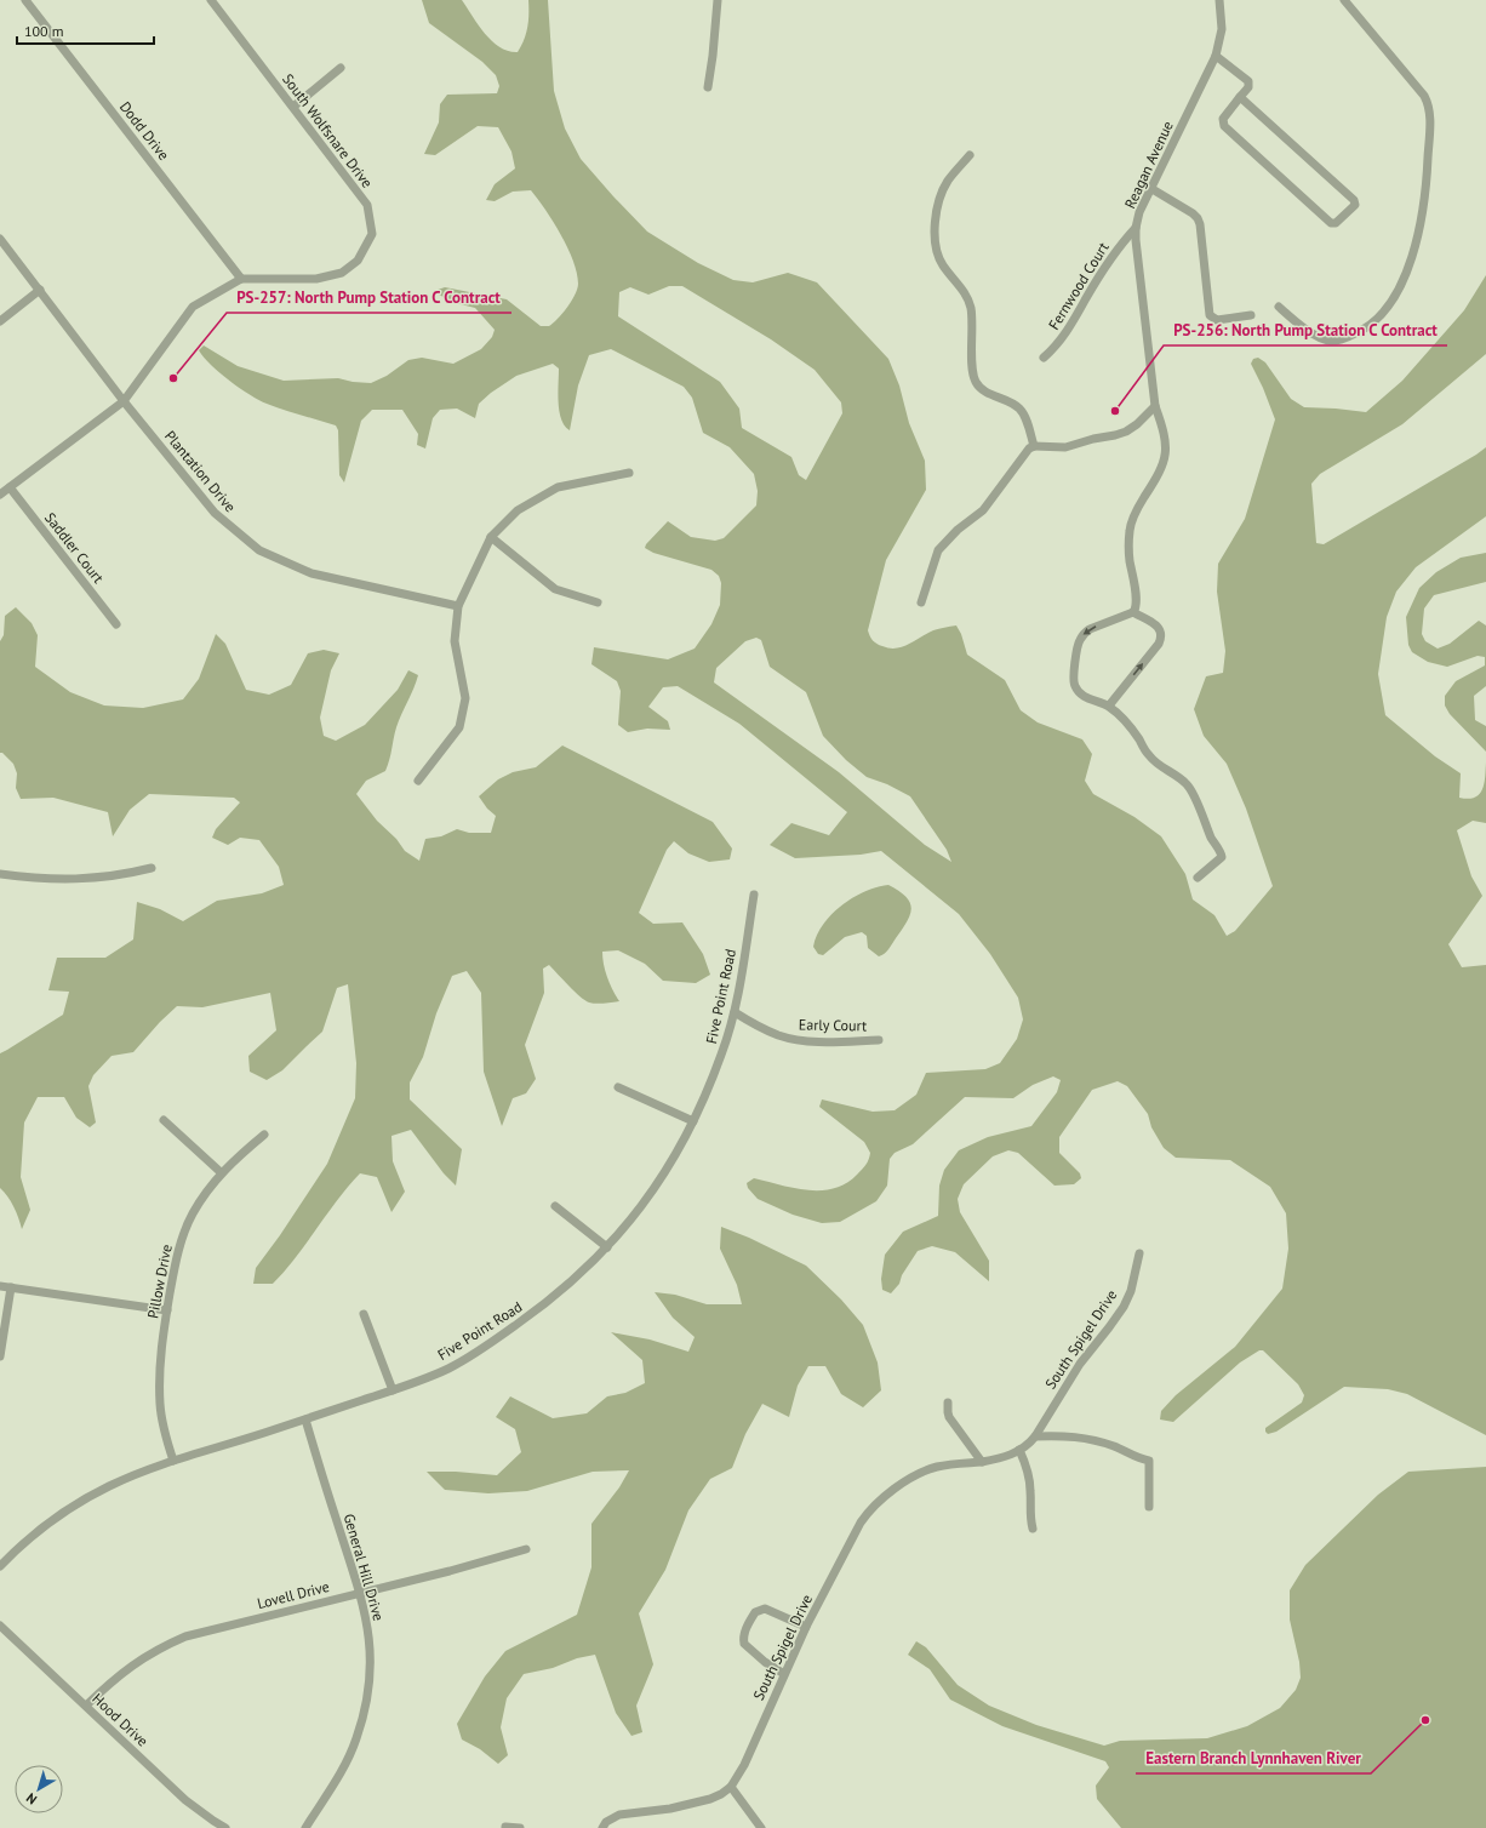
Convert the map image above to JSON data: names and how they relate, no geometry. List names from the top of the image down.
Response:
{
  "streets": {
    "street": [
      "Dodd Drive",
      "South Wolfsnare Drive",
      "Reagan Avenue",
      "Fernwood Court",
      "Plantation Drive",
      "Saddler Court",
      "Five Point Road",
      "Early Court",
      "Pillow Drive",
      "South Spigel Drive",
      "General Hill Drive",
      "Lovell Drive",
      "Hood Drive"
    ]
  },
  "crossings": [
    ["Dodd Drive", "South Wolfsnare Drive"],
    ["South Wolfsnare Drive", "Plantation Drive"],
    ["South Wolfsnare Drive", "Saddler Court"],
    ["Reagan Avenue", "Fernwood Court"],
    ["Five Point Road", "Early Court"],
    ["Five Point Road", "Pillow Drive"],
    ["Five Point Road", "General Hill Drive"],
    ["General Hill Drive", "Lovell Drive"],
    ["Lovell Drive", "Hood Drive"]
  ],
  "places": ["PS-257: North Pump Station C Contract", "PS-256: North Pump Station C Contract", "Eastern Branch Lynnhaven River"],
  "scale_bar": "100 m",
  "north": "bottom left"
}
